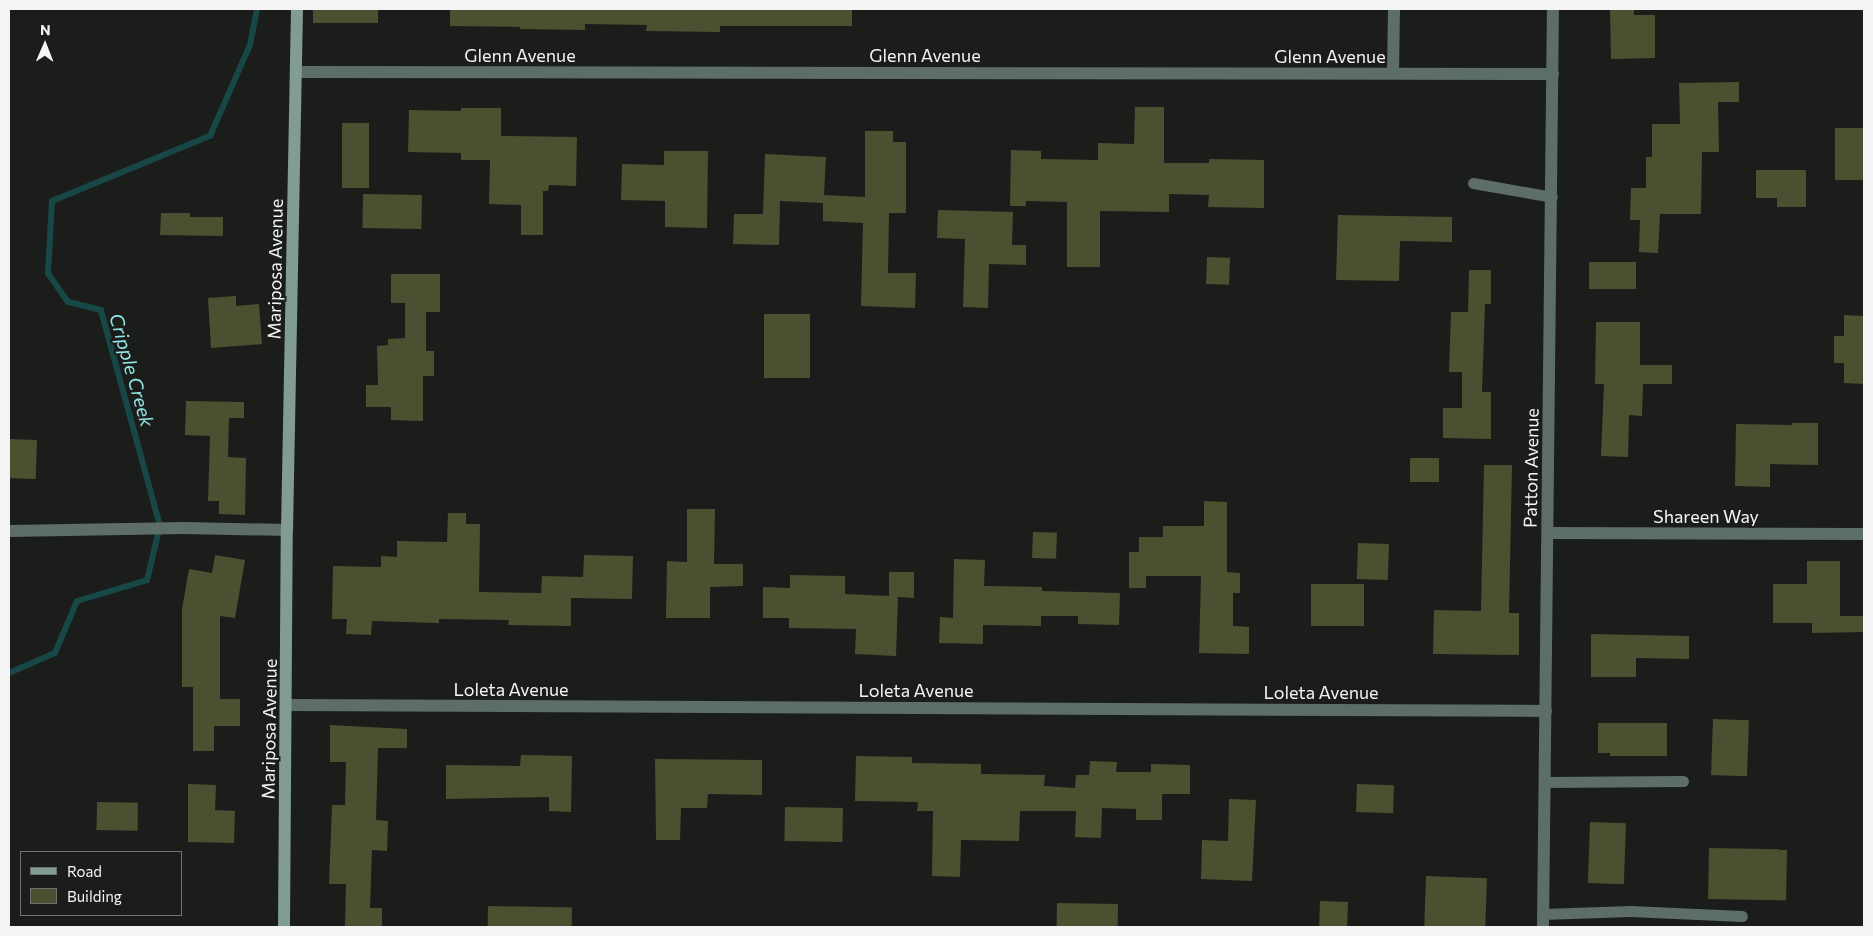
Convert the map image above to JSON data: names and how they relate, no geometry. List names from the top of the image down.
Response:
{
  "streets": {
    "street": [
      "Glenn Avenue",
      "Mariposa Avenue",
      "Patton Avenue",
      "Shareen Way",
      "Loleta Avenue"
    ]
  },
  "crossings": [
    ["Glenn Avenue", "Mariposa Avenue"],
    ["Glenn Avenue", "Patton Avenue"],
    ["Mariposa Avenue", "Loleta Avenue"],
    ["Patton Avenue", "Shareen Way"],
    ["Patton Avenue", "Loleta Avenue"]
  ],
  "water": ["Cripple Creek"],
  "legend": ["Road", "Building"],
  "north": "top"
}
